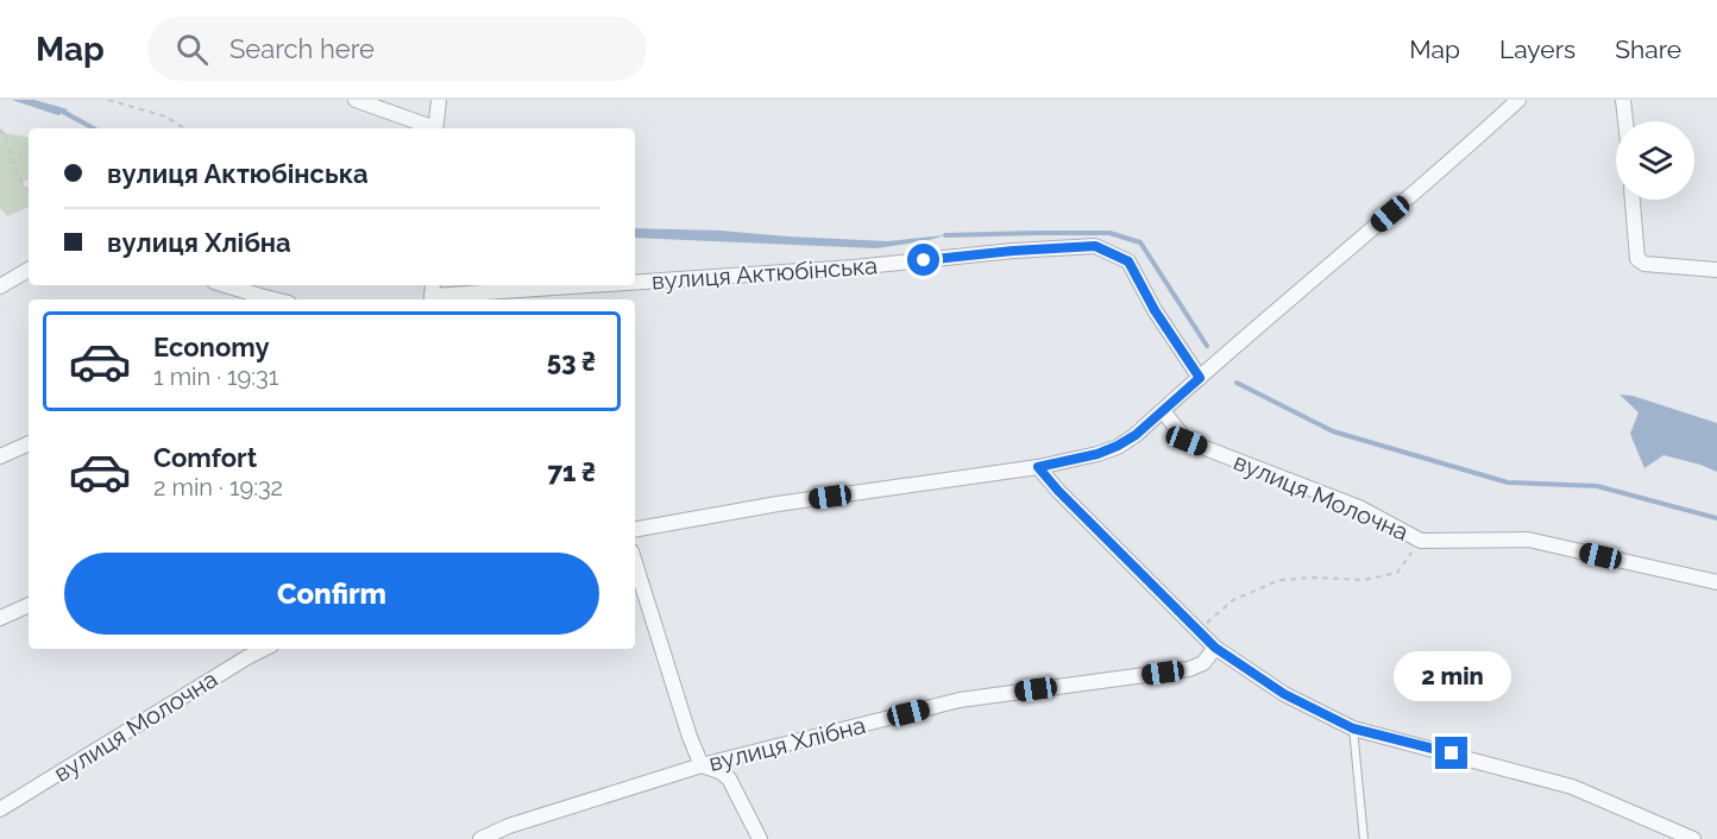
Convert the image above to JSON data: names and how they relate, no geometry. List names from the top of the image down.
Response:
{
  "streets": {
    "street": ["вулиця Актюбінська", "вулиця Молочна", "вулиця Хлібна"]
  },
  "page": {
    "header": "Map",
    "search": "Search here",
    "nav": ["Map", "Layers", "Share"],
    "banner": ["вулиця Актюбінська", "вулиця Хлібна"],
    "list": [
      {
        "name": "Economy",
        "note": "1 min · 19:31",
        "value": "53 ₴"
      },
      {
        "name": "Comfort",
        "note": "2 min · 19:32",
        "value": "71 ₴"
      }
    ],
    "buttons": "Confirm",
    "bubble": "2 min"
  }
}
